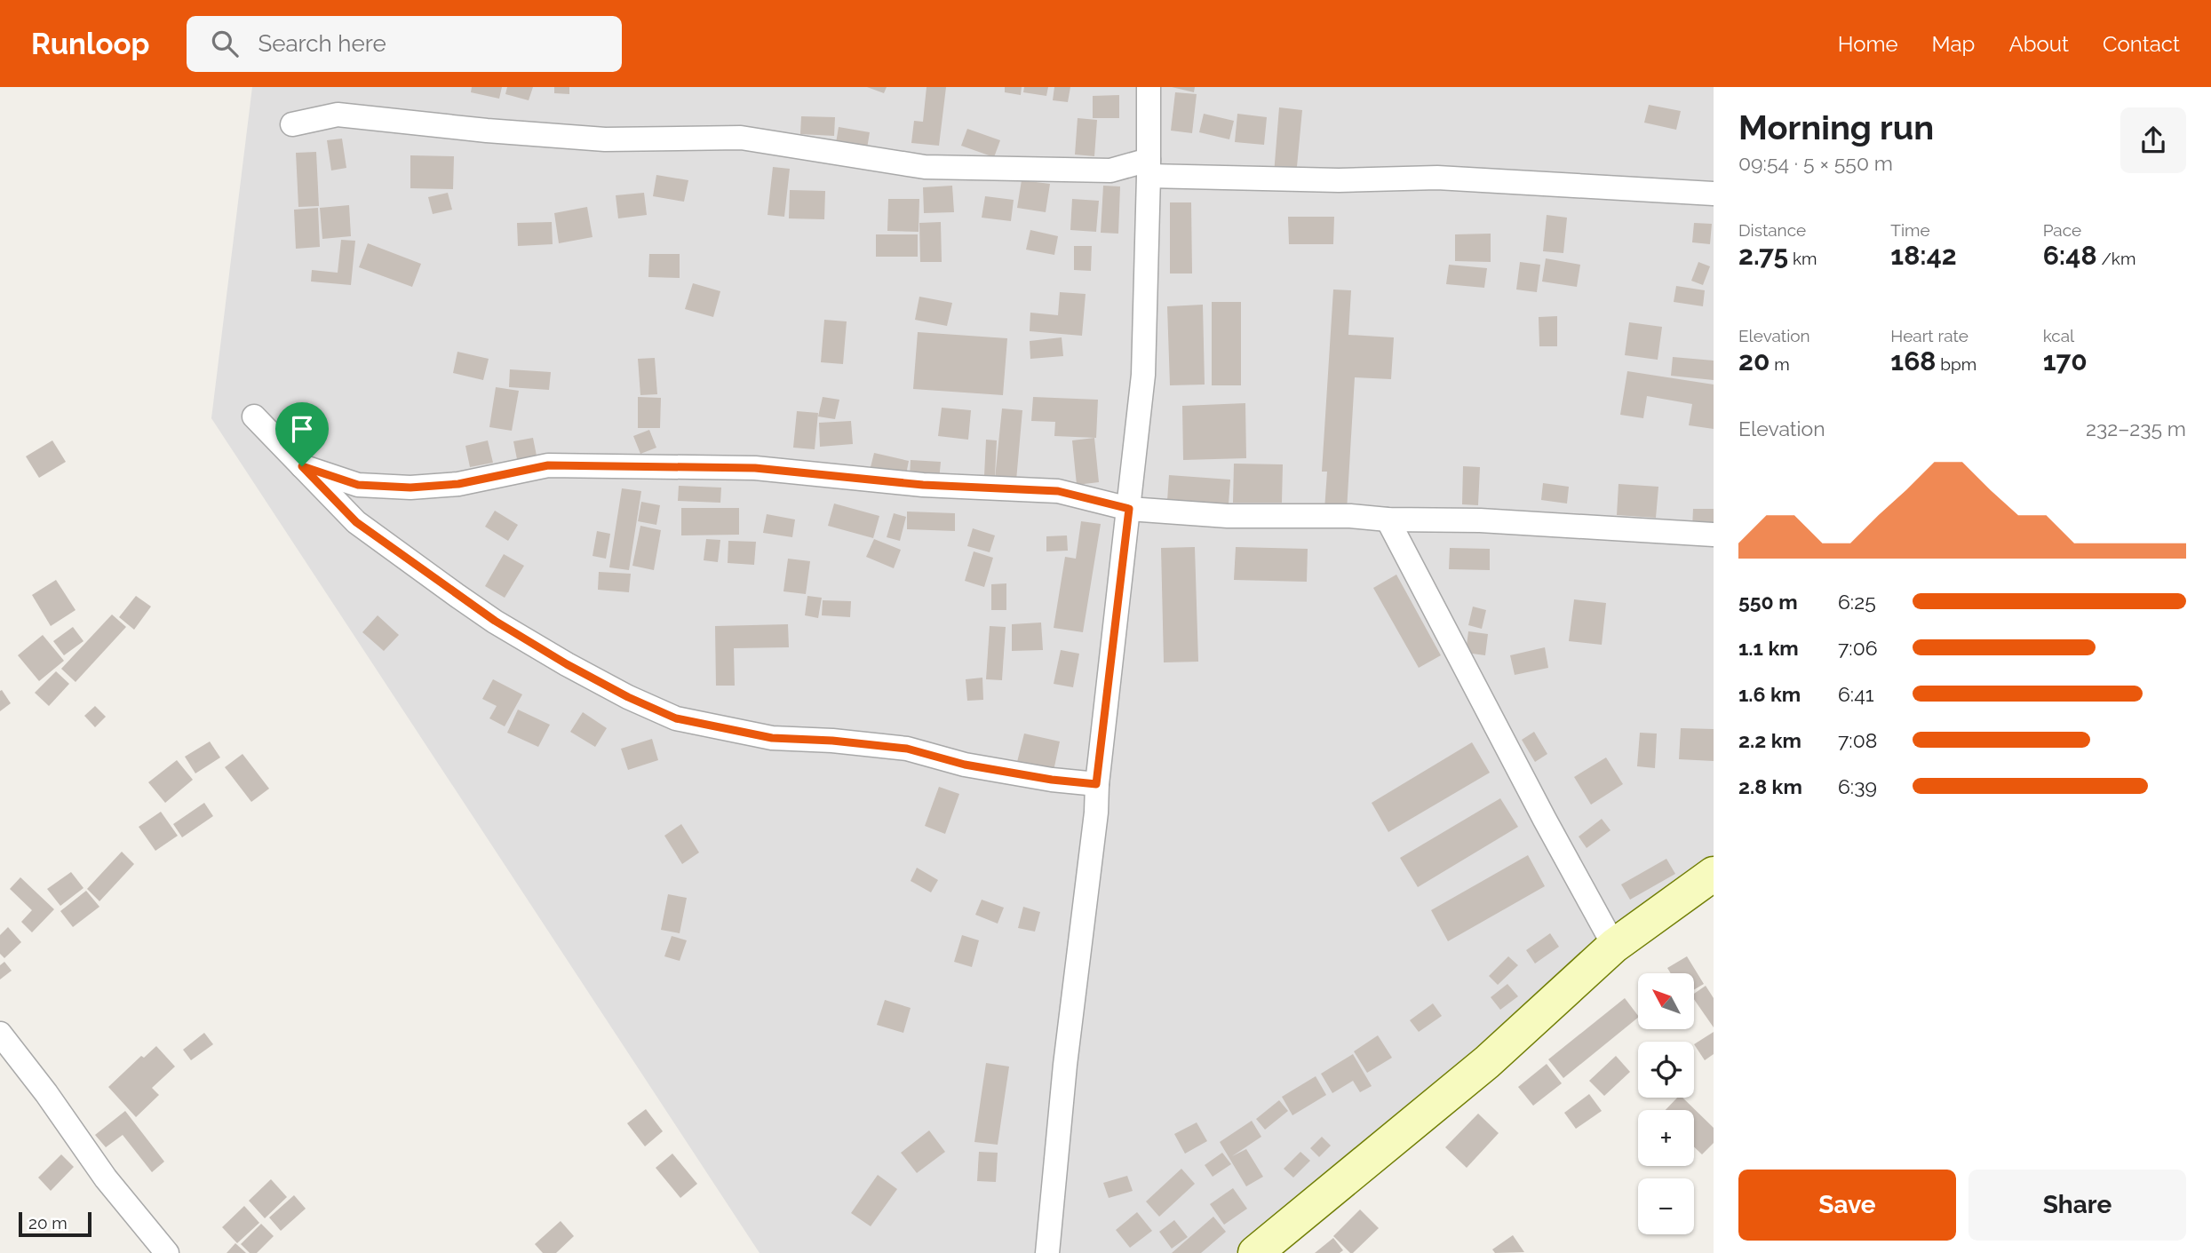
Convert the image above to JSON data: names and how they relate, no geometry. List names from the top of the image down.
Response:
{
  "scale_bar": "20 m",
  "north": "top left",
  "page": {
    "header": "Runloop",
    "search": "Search here",
    "nav": [
      "Home",
      "Map",
      "About",
      "Contact"
    ],
    "heading": ["Morning run", "09:54 · 5 × 550 m"],
    "stats": [
      ["Distance", "2.75 km"],
      ["Time", "18:42"],
      ["Pace", "6:48 /km"],
      ["Elevation", "20 m"],
      ["Heart rate", "168 bpm"],
      ["kcal", "170"]
    ],
    "chart": ["Elevation", "232–235 m"],
    "list": [
      {
        "name": "550 m",
        "note": "6:25"
      },
      {
        "name": "1.1 km",
        "note": "7:06"
      },
      {
        "name": "1.6 km",
        "note": "6:41"
      },
      {
        "name": "2.2 km",
        "note": "7:08"
      },
      {
        "name": "2.8 km",
        "note": "6:39"
      }
    ],
    "map_buttons": ["+", "−"],
    "buttons": ["Save", "Share"],
    "scale": "20 m"
  }
}
